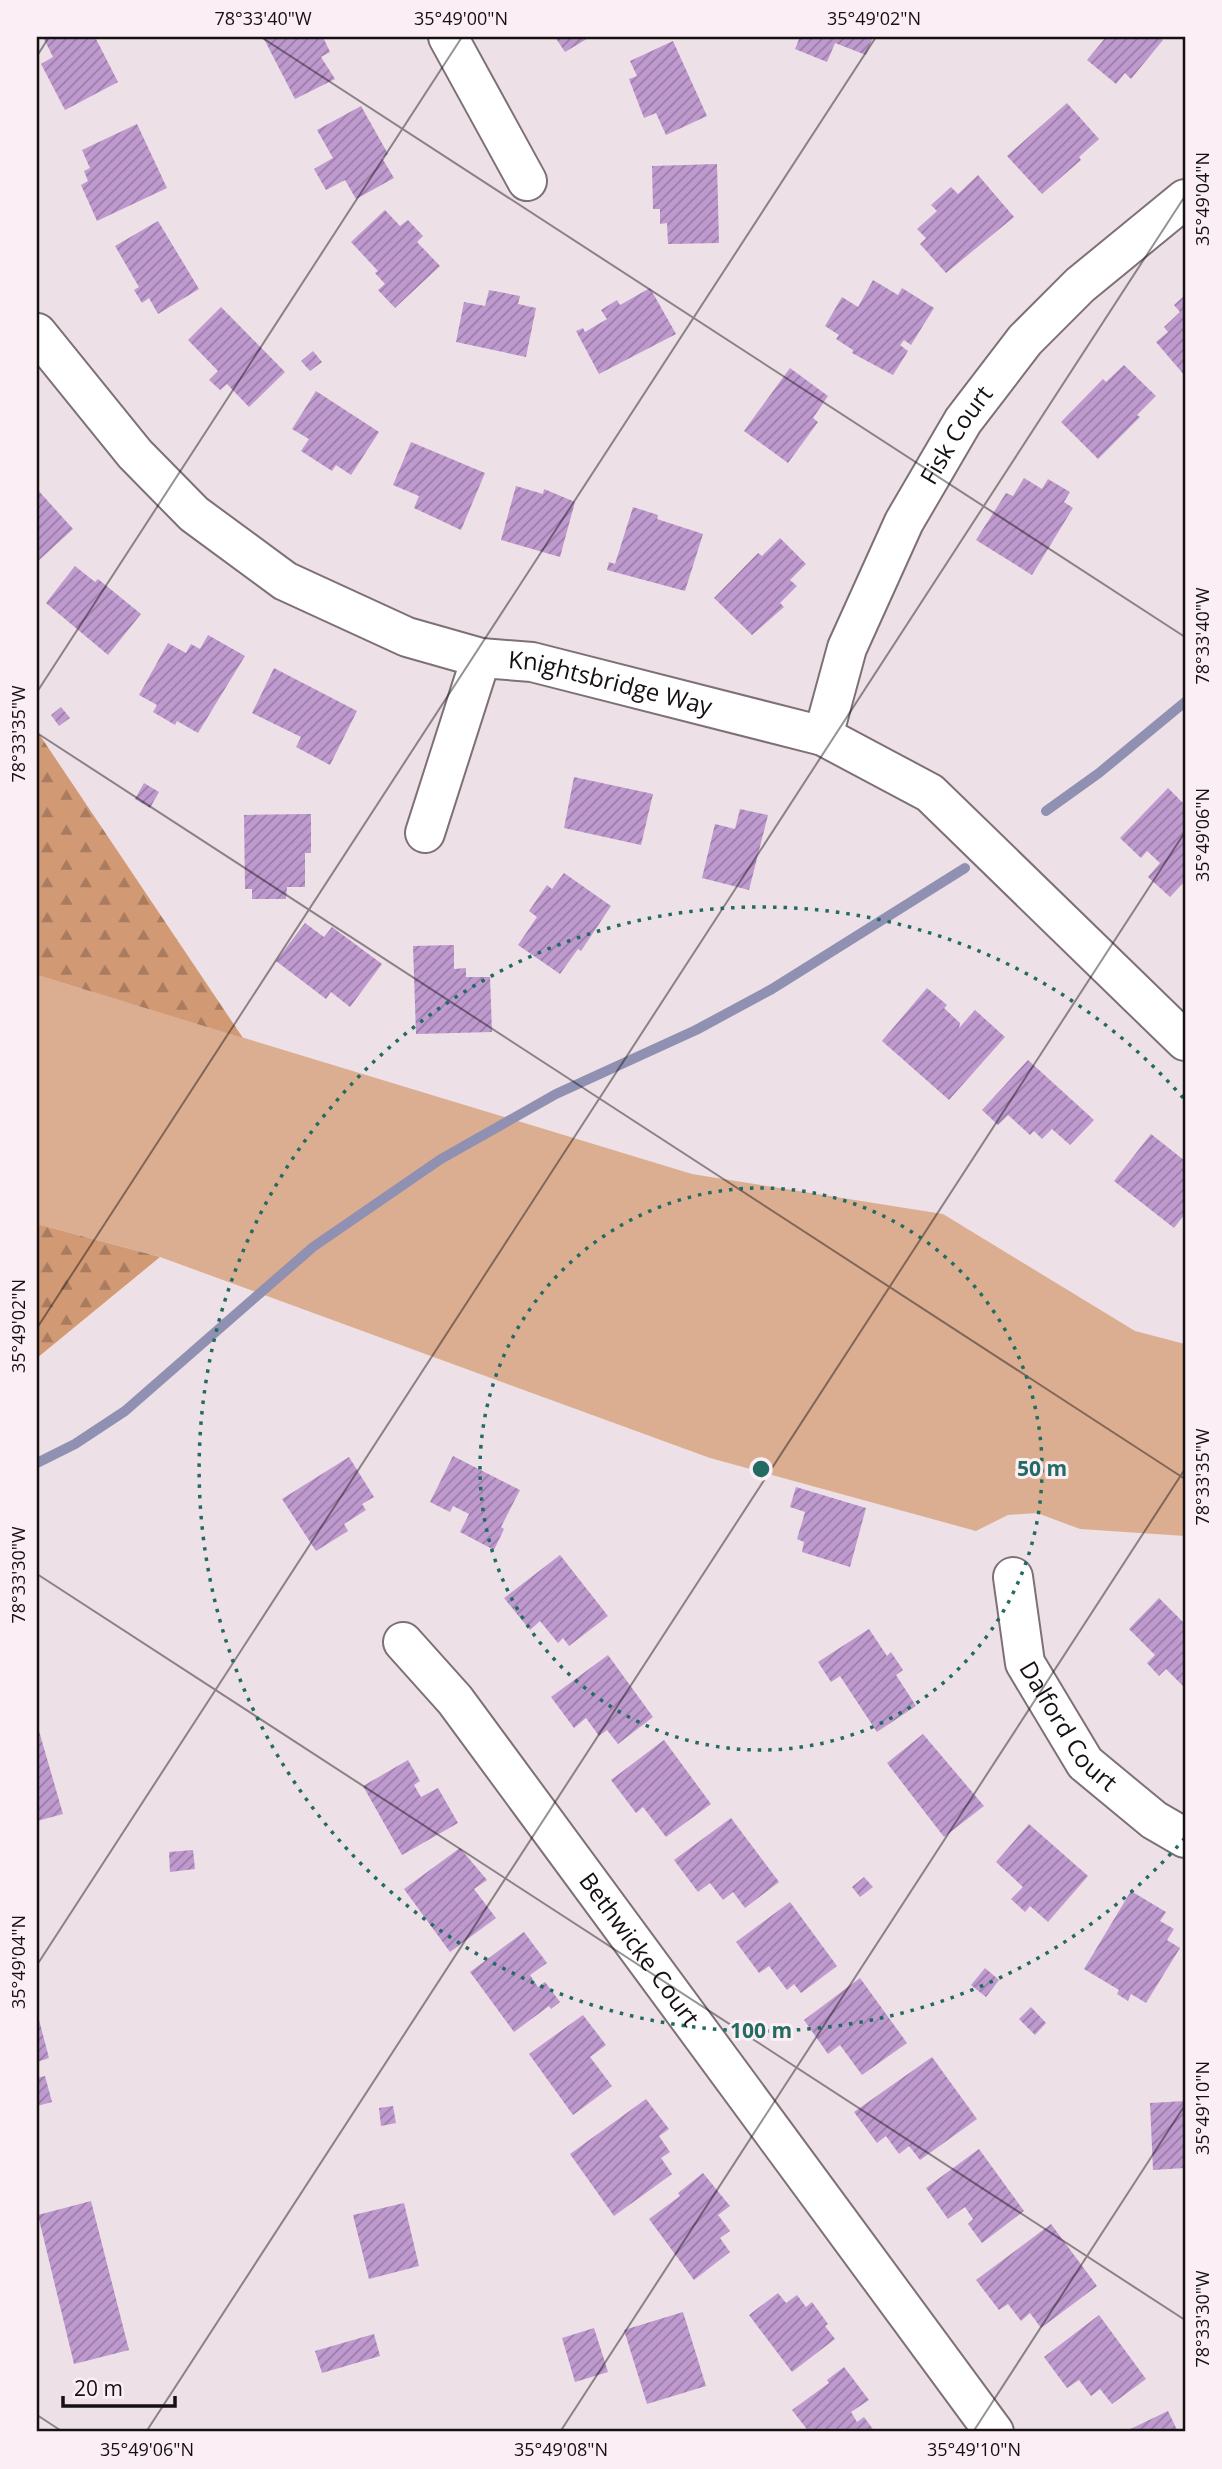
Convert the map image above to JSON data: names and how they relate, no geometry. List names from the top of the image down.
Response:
{
  "streets": {
    "street": [
      "Fisk Court",
      "Knightsbridge Way",
      "Dalford Court",
      "Bethwicke Court"
    ]
  },
  "crossings": [
    ["Fisk Court", "Knightsbridge Way"]
  ],
  "scale_bar": "20 m",
  "coordinates": [
    "78°33'40\"W",
    "35°49'00\"N",
    "35°49'02\"N",
    "35°49'04\"N",
    "78°33'35\"W",
    "35°49'06\"N",
    "78°33'30\"W",
    "35°49'10\"N",
    "35°49'08\"N"
  ],
  "rings": ["50 m", "100 m"]
}
